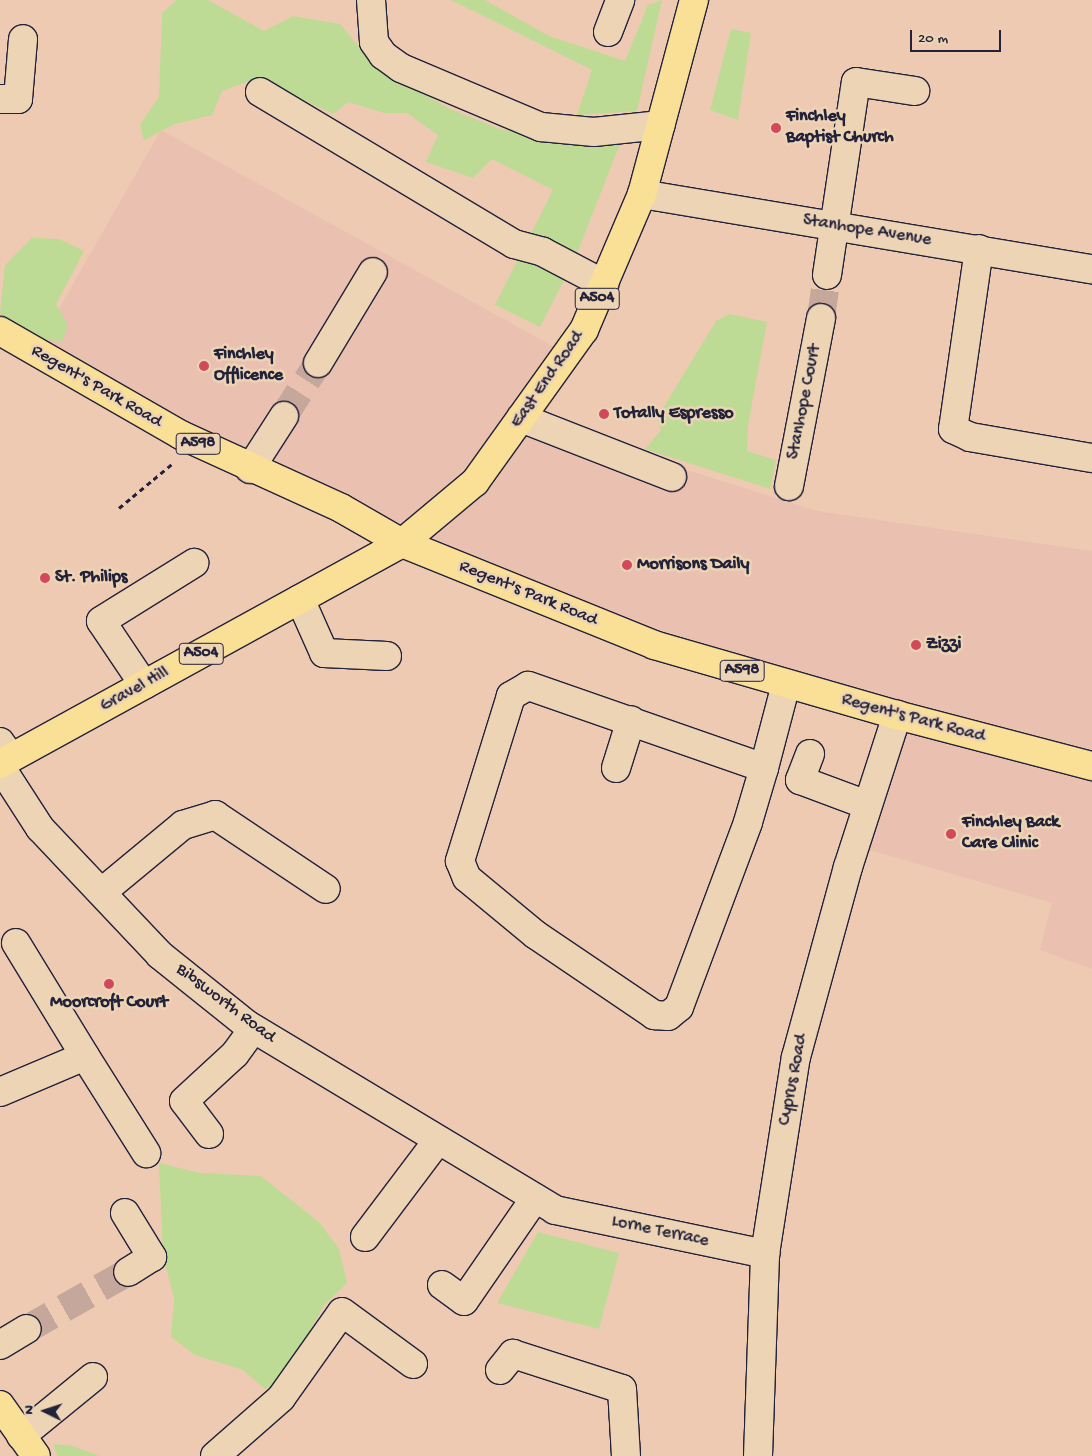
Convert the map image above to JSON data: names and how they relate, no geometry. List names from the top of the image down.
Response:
{
  "streets": {
    "main road": [
      "A504",
      "East End Road",
      "Regent's Park Road",
      "A598",
      "Gravel Hill"
    ],
    "street": [
      "Stanhope Avenue",
      "Stanhope Court",
      "Bibsworth Road",
      "Cyprus Road",
      "Lorne Terrace"
    ]
  },
  "crossings": [
    ["Stanhope Avenue", "East End Road"],
    ["East End Road", "Regent's Park Road"],
    ["East End Road", "Gravel Hill"],
    ["Regent's Park Road", "Gravel Hill"],
    ["Regent's Park Road", "Cyprus Road"],
    ["Gravel Hill", "Bibsworth Road"],
    ["Bibsworth Road", "Lorne Terrace"],
    ["Cyprus Road", "Lorne Terrace"]
  ],
  "places": [
    "Finchley Baptist Church",
    "Finchley Offlicence",
    "Totally Espresso",
    "Morrisons Daily",
    "St. Philips",
    "Zizzi",
    "Finchley Back Care Clinic",
    "Moorcroft Court"
  ],
  "scale_bar": "20 m",
  "north": "left"
}
